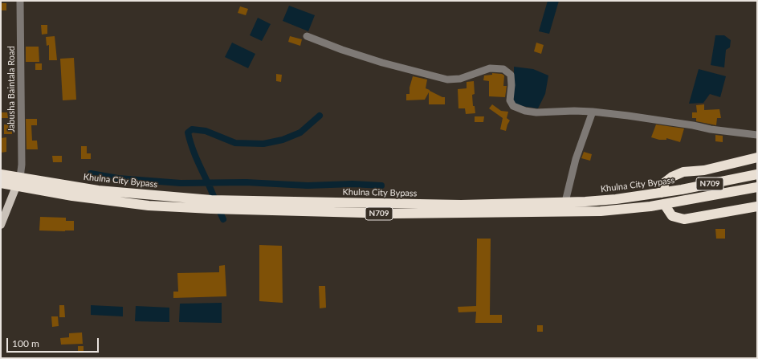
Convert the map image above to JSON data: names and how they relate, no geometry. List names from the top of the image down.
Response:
{
  "streets": {
    "highway": ["Khulna City Bypass", "N709"],
    "street": ["Jabusha Baintala Road"]
  },
  "crossings": [
    ["Jabusha Baintala Road", "Khulna City Bypass"]
  ],
  "scale_bar": "100 m"
}
